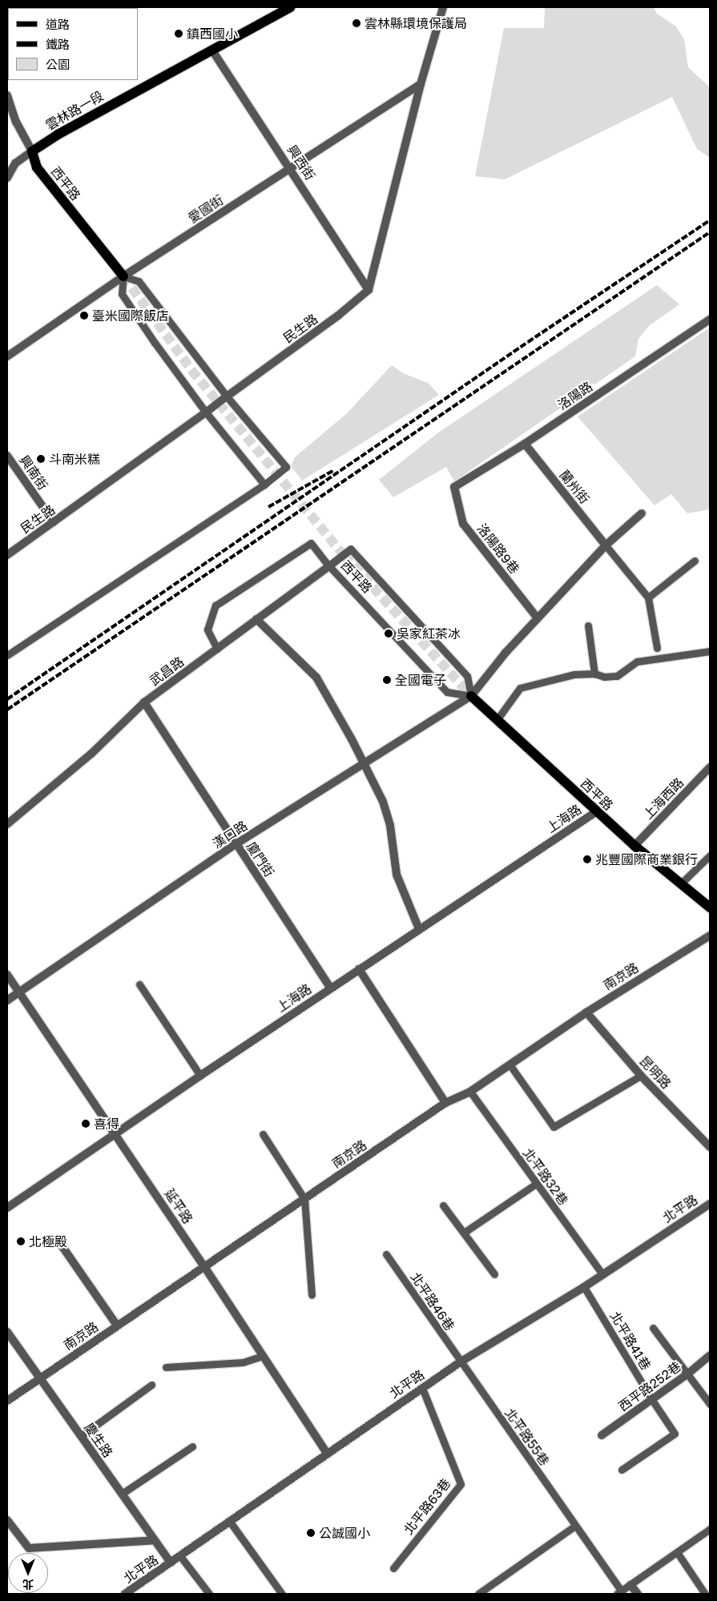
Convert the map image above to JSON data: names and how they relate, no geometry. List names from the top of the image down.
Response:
{
  "streets": {
    "main road": ["雲林路一段", "西平路"],
    "street": [
      "興西街",
      "愛國街",
      "民生路",
      "洛陽路",
      "興南街",
      "蘭州街",
      "洛陽路9巷",
      "武昌路",
      "上海西路",
      "上海路",
      "漢口路",
      "廈門街",
      "南京路",
      "昆明路",
      "延平路",
      "北平路",
      "西平路252巷",
      "慶生路"
    ],
    "lane": [
      "北平路32巷",
      "北平路46巷",
      "北平路41巷",
      "北平路55巷",
      "北平路63巷"
    ]
  },
  "crossings": [
    ["雲林路一段", "興西街"],
    ["雲林路一段", "西平路"],
    ["興西街", "愛國街"],
    ["興西街", "民生路"],
    ["西平路", "愛國街"],
    ["西平路", "武昌路"],
    ["西平路", "上海西路"],
    ["西平路", "上海路"],
    ["西平路", "漢口路"],
    ["民生路", "興南街"],
    ["洛陽路", "蘭州街"],
    ["洛陽路", "洛陽路9巷"],
    ["武昌路", "廈門街"],
    ["上海路", "廈門街"],
    ["上海路", "延平路"],
    ["漢口路", "廈門街"],
    ["漢口路", "延平路"],
    ["南京路", "昆明路"],
    ["南京路", "北平路32巷"],
    ["南京路", "延平路"],
    ["南京路", "慶生路"],
    ["北平路32巷", "北平路"],
    ["延平路", "北平路"],
    ["北平路", "北平路46巷"],
    ["北平路", "北平路41巷"],
    ["北平路", "北平路55巷"],
    ["北平路", "慶生路"],
    ["北平路", "北平路63巷"],
    ["北平路46巷", "北平路55巷"],
    ["北平路41巷", "西平路252巷"]
  ],
  "places": [
    "雲林縣環境保護局",
    "鎮西國小",
    "臺米國際飯店",
    "斗南米糕",
    "吳家紅茶冰",
    "全國電子",
    "兆豐國際商業銀行",
    "喜得",
    "北極殿",
    "公誠國小"
  ],
  "legend": ["道路", "鐵路", "公園"],
  "north": "bottom"
}
